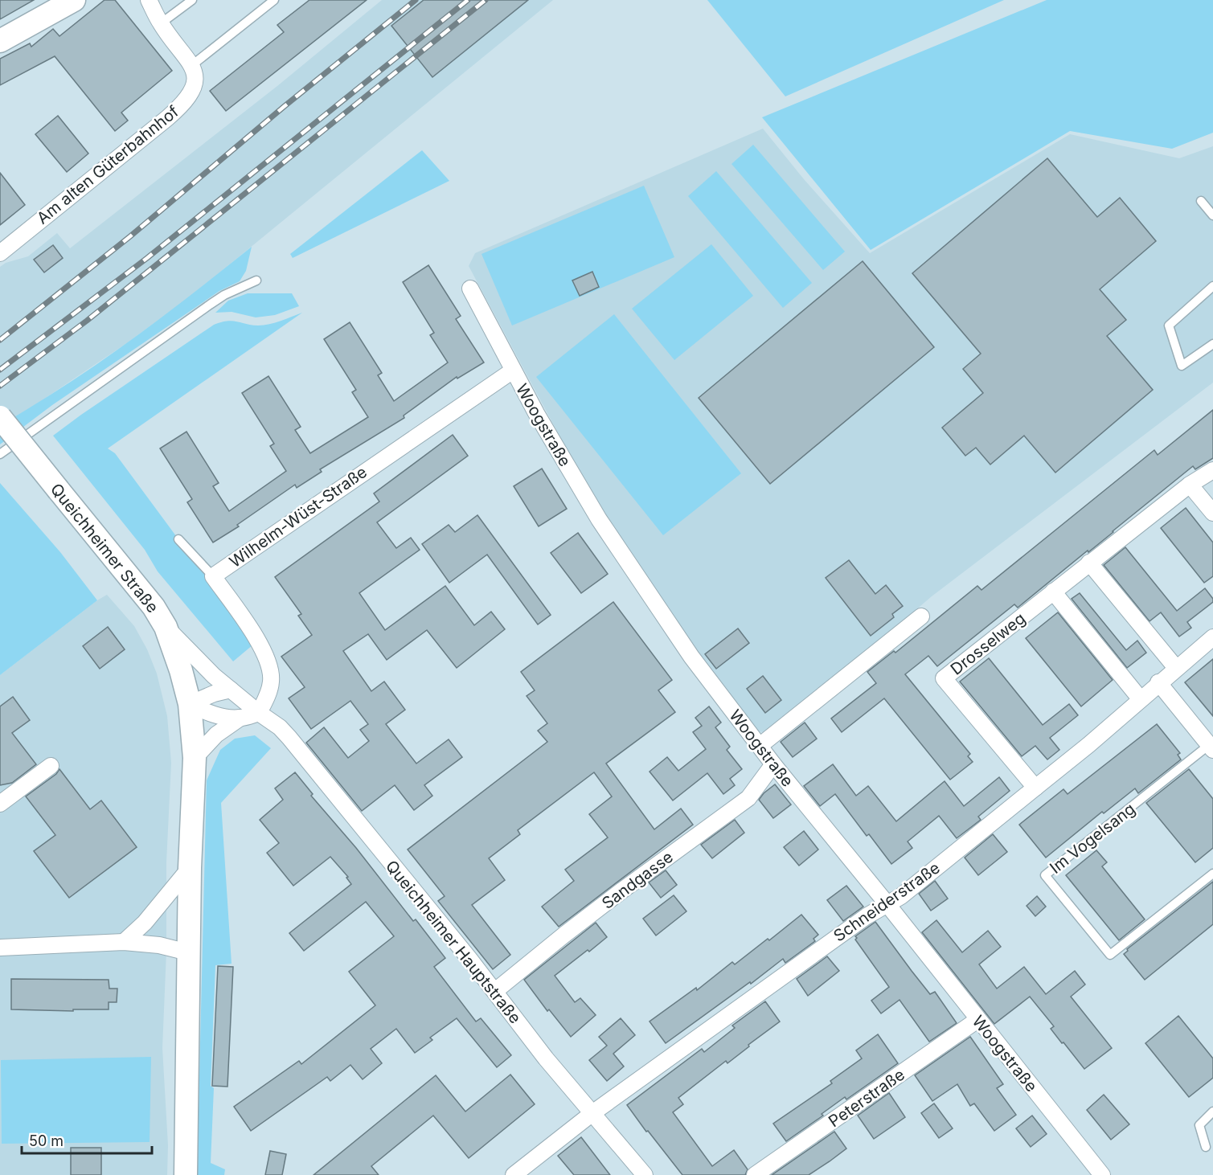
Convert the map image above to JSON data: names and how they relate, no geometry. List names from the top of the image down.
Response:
{
  "streets": {
    "main road": ["Queichheimer Straße"],
    "street": [
      "Am alten Güterbahnhof",
      "Woogstraße",
      "Wilhelm-Wüst-Straße",
      "Drosselweg",
      "Im Vogelsang",
      "Sandgasse",
      "Schneiderstraße",
      "Queichheimer Hauptstraße",
      "Peterstraße"
    ]
  },
  "crossings": [
    ["Woogstraße", "Wilhelm-Wüst-Straße"],
    ["Woogstraße", "Sandgasse"],
    ["Woogstraße", "Schneiderstraße"],
    ["Woogstraße", "Peterstraße"],
    ["Wilhelm-Wüst-Straße", "Queichheimer Hauptstraße"],
    ["Queichheimer Straße", "Queichheimer Hauptstraße"],
    ["Drosselweg", "Schneiderstraße"],
    ["Im Vogelsang", "Schneiderstraße"],
    ["Sandgasse", "Queichheimer Hauptstraße"],
    ["Schneiderstraße", "Queichheimer Hauptstraße"]
  ],
  "scale_bar": "50 m"
}
